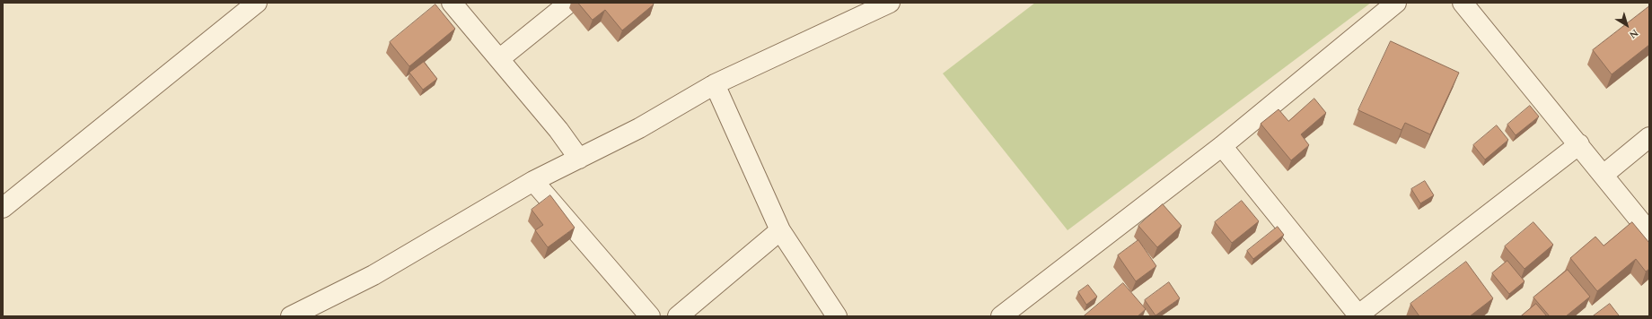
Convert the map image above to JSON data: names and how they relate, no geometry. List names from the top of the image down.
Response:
{
  "north": "bottom right"
}
